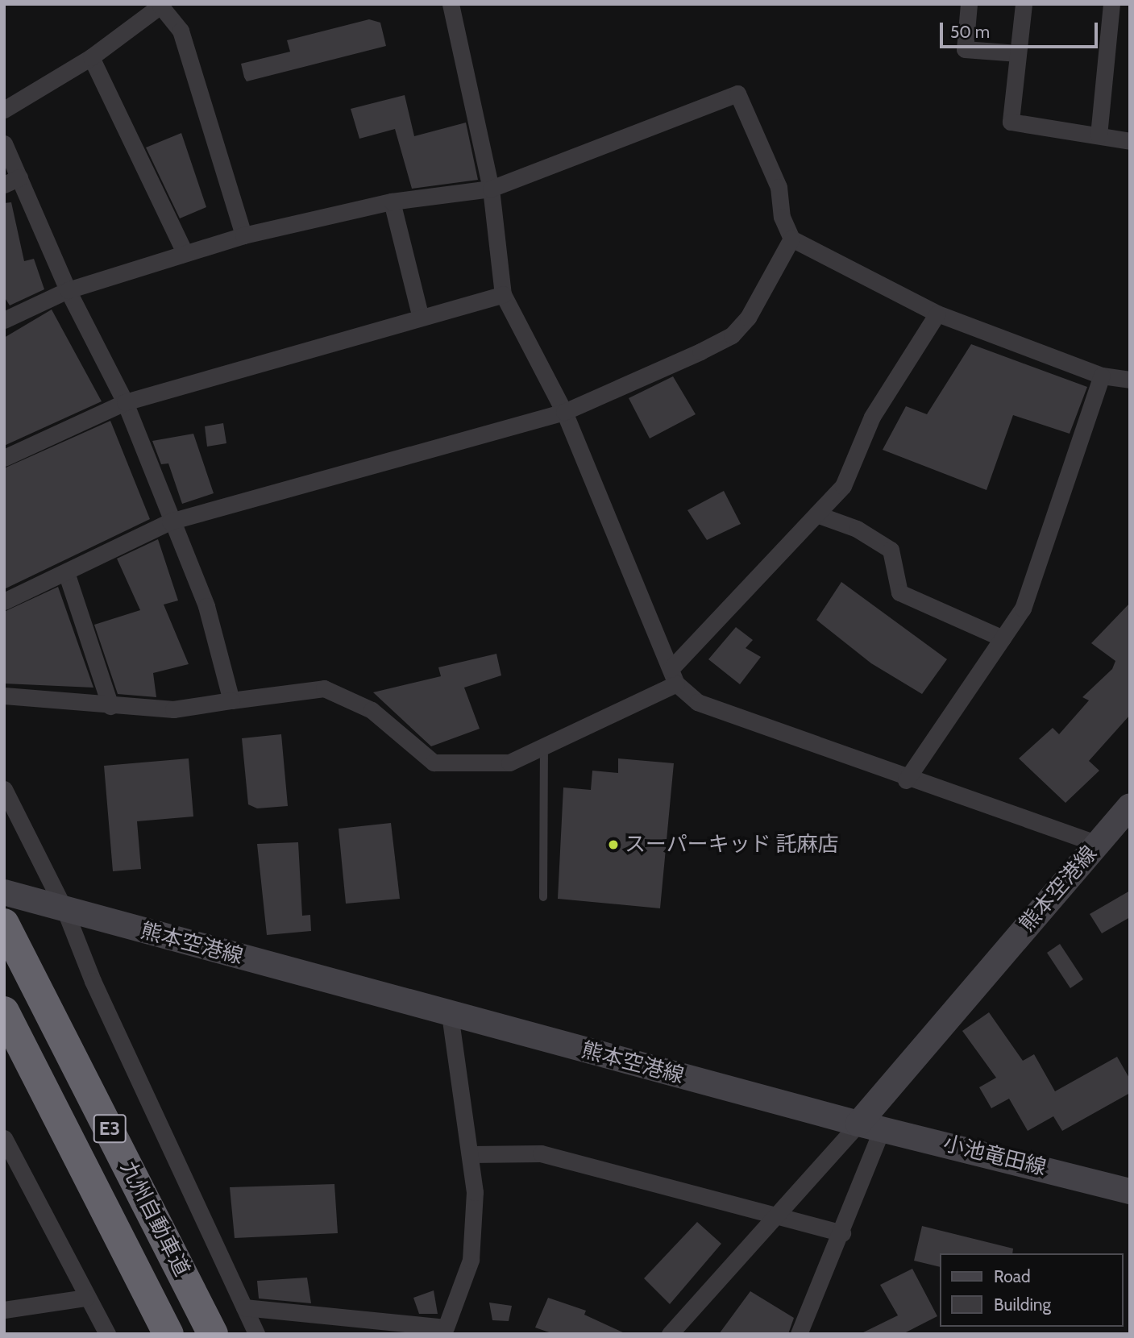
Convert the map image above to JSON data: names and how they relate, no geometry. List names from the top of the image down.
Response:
{
  "streets": {
    "highway": ["E3", "九州自動車道"],
    "main road": ["熊本空港線", "小池竜田線"]
  },
  "crossings": [
    ["熊本空港線", "小池竜田線"]
  ],
  "places": ["スーパーキッド 託麻店"],
  "legend": ["Road", "Building"],
  "scale_bar": "50 m"
}
